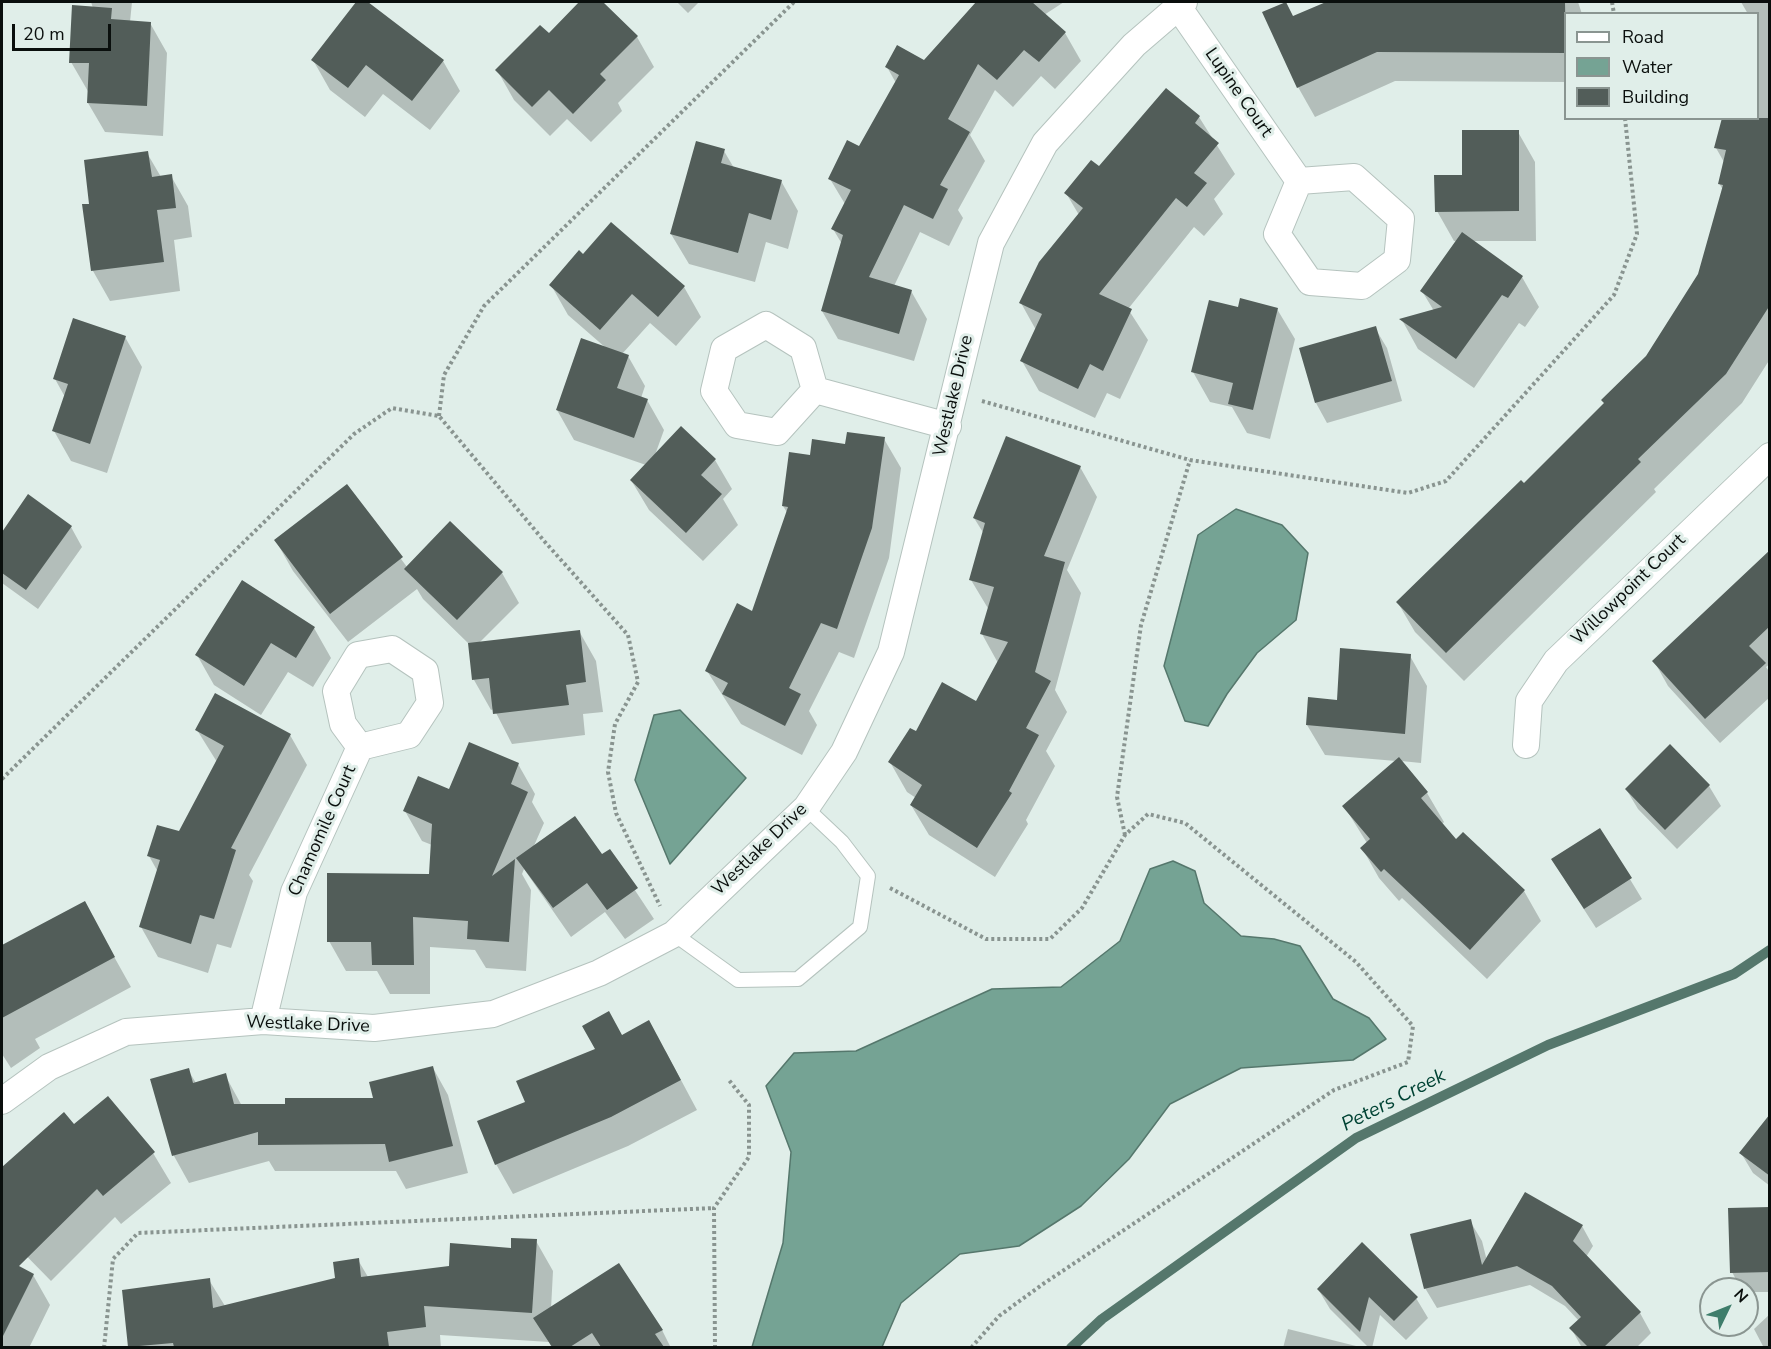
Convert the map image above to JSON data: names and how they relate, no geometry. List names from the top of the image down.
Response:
{
  "streets": {
    "street": [
      "Lupine Court",
      "Westlake Drive",
      "Willowpoint Court",
      "Chamomile Court"
    ]
  },
  "crossings": [
    ["Lupine Court", "Westlake Drive"],
    ["Westlake Drive", "Chamomile Court"]
  ],
  "water": ["Peters Creek"],
  "legend": ["Road", "Water", "Building"],
  "scale_bar": "20 m",
  "north": "top right"
}
